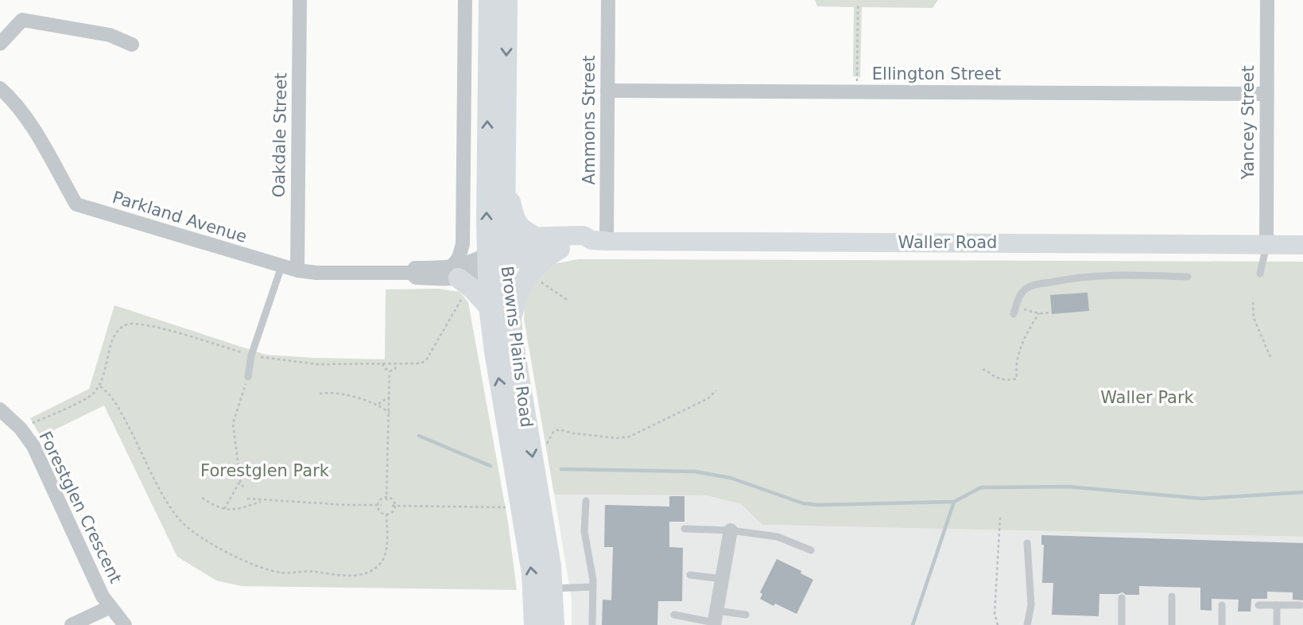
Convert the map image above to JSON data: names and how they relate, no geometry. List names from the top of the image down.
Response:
{
  "streets": {
    "main road": ["Browns Plains Road"],
    "street": [
      "Ellington Street",
      "Ammons Street",
      "Yancey Street",
      "Oakdale Street",
      "Parkland Avenue",
      "Waller Road",
      "Forestglen Crescent"
    ]
  },
  "crossings": [
    ["Ellington Street", "Ammons Street"],
    ["Ellington Street", "Yancey Street"],
    ["Ammons Street", "Waller Road"],
    ["Yancey Street", "Waller Road"],
    ["Oakdale Street", "Parkland Avenue"],
    ["Parkland Avenue", "Waller Road"],
    ["Parkland Avenue", "Browns Plains Road"],
    ["Waller Road", "Browns Plains Road"]
  ],
  "parks": ["Waller Park", "Forestglen Park"]
}
